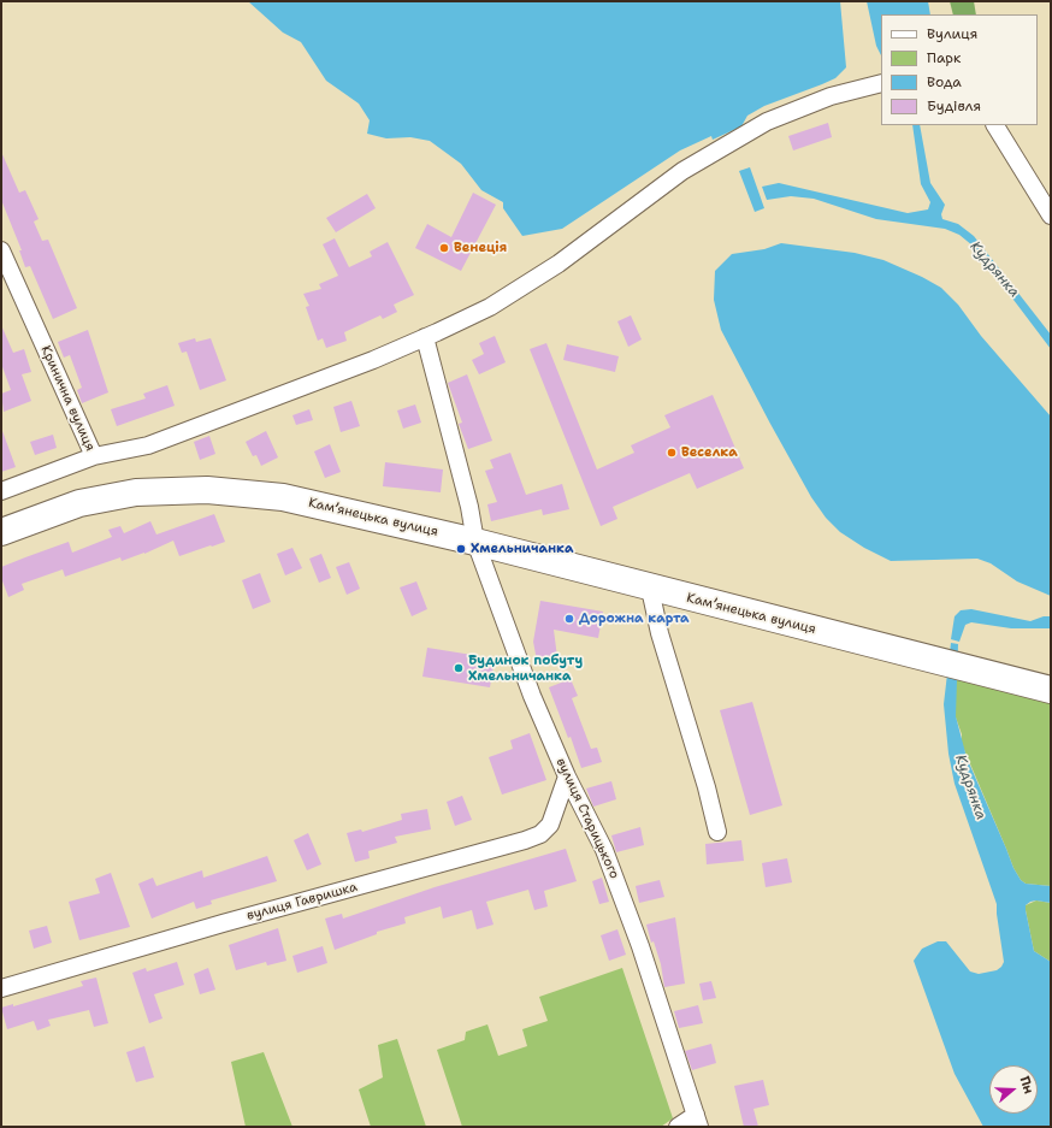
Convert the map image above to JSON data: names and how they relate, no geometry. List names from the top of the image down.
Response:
{
  "streets": {
    "main road": ["Камʼянецька вулиця"],
    "street": ["Кринична вулиця", "вулиця Старицького", "вулиця Гавришка"]
  },
  "crossings": [
    ["Камʼянецька вулиця", "вулиця Старицького"],
    ["вулиця Старицького", "вулиця Гавришка"]
  ],
  "water": ["Кудрянка"],
  "places": [
    "Венеція",
    "Веселка",
    "Хмельничанка",
    "Дорожна карта",
    "Будинок побуту Хмельничанка"
  ],
  "legend": [
    "Вулиця",
    "Парк",
    "Вода",
    "Будівля"
  ],
  "north": "right"
}
